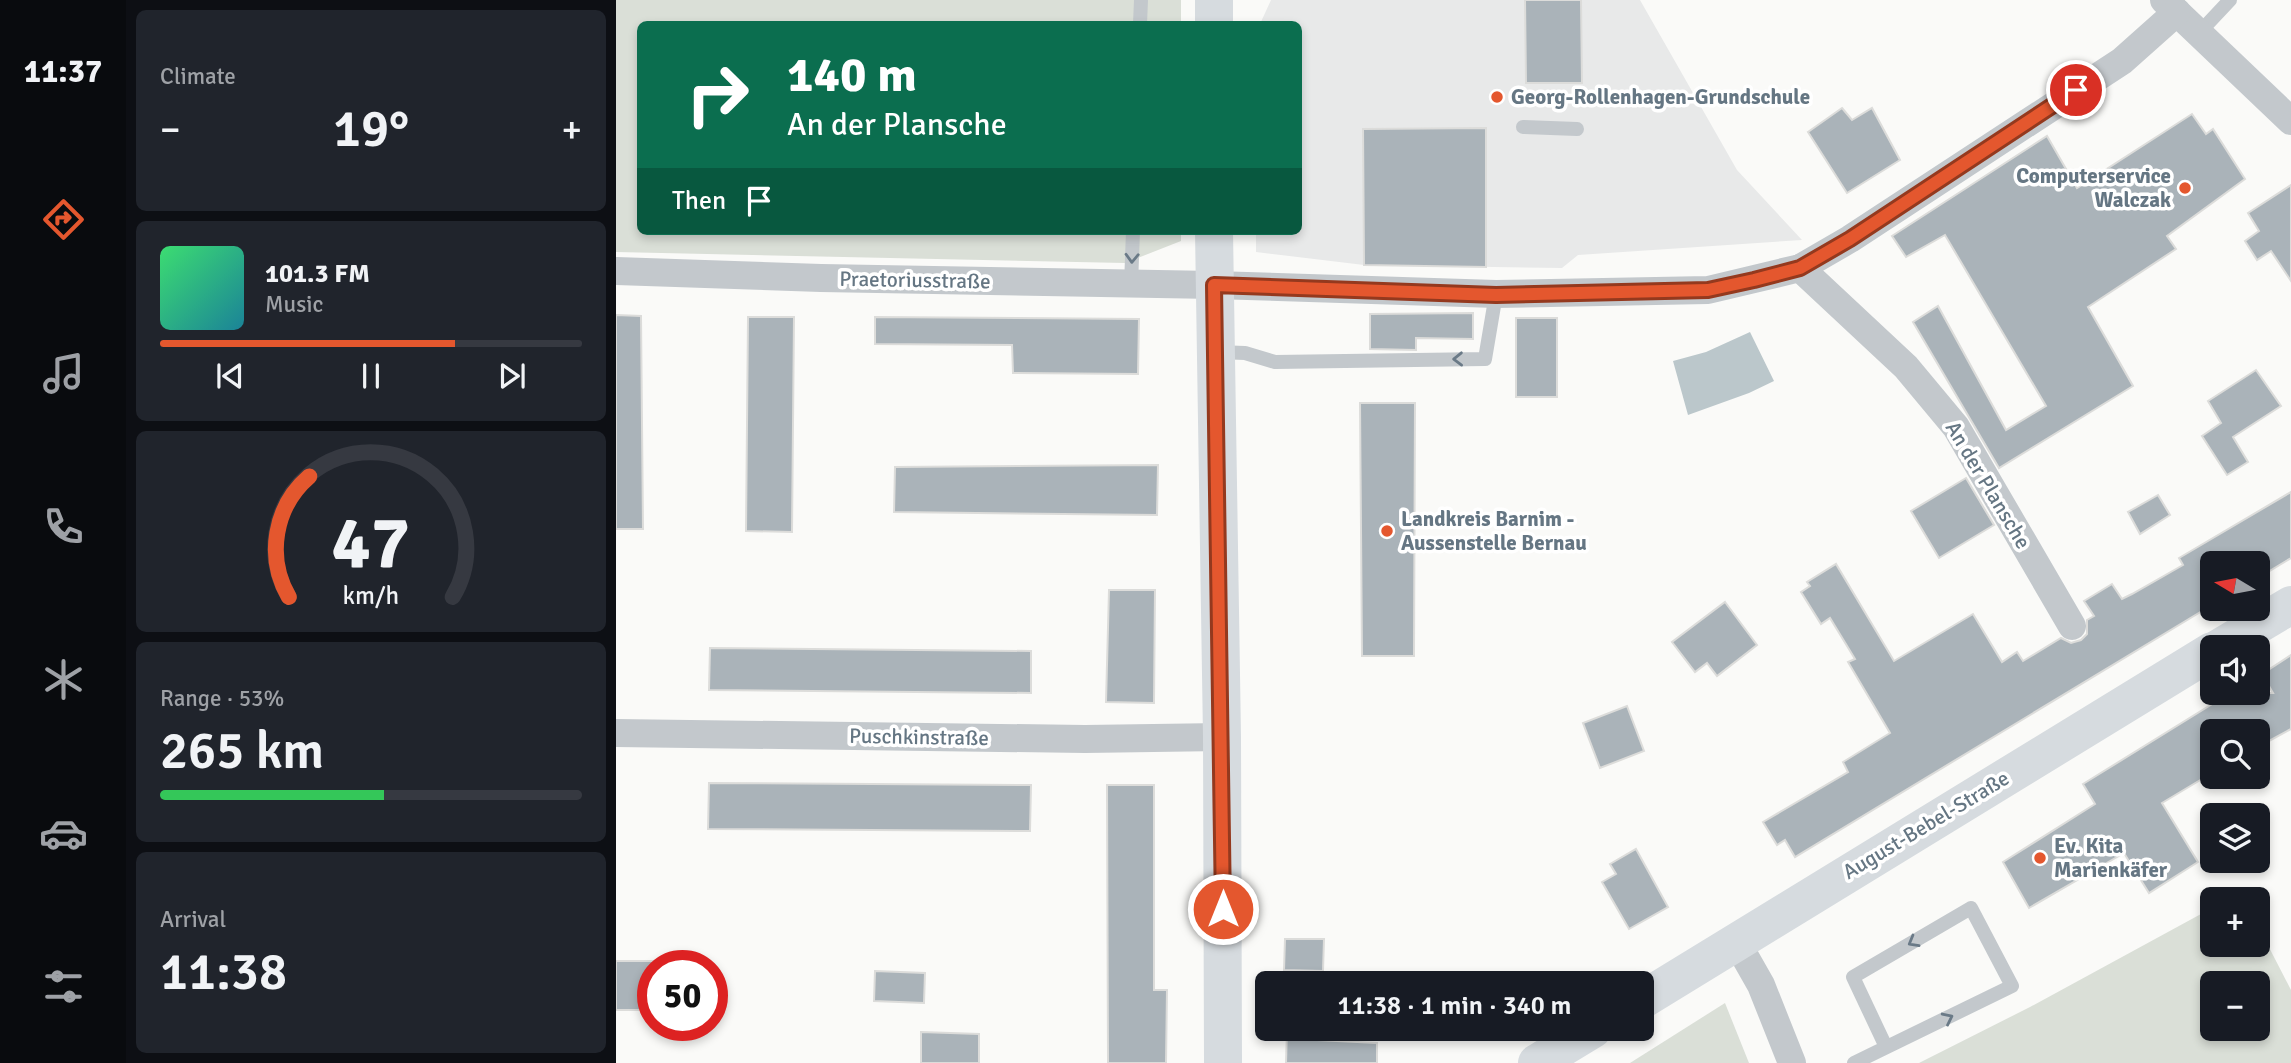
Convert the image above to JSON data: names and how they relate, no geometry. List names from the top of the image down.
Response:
{
  "streets": {
    "main road": ["August-Bebel-Straße"],
    "street": ["Praetoriusstraße", "An der Plansche", "Puschkinstraße"]
  },
  "places": [
    "Georg-Rollenhagen-Grundschule",
    "Computerservice Walczak",
    "Landkreis Barnim - Aussenstelle Bernau",
    "Ev. Kita Marienkäfer"
  ],
  "north": "left",
  "page": {
    "tabs": "11:37",
    "tile": [
      "Climate",
      ["Range · 53%", "265 km"],
      ["Arrival", "11:38"]
    ],
    "turn": ["140 m", "An der Plansche"],
    "heat": ["−", "19°", "+"],
    "then": "Then",
    "song": ["101.3 FM", "Music"],
    "map_buttons": ["+", "−"],
    "limit": "50",
    "trip": "11:38 · 1 min · 340 m",
    "gauge": ["47", "km/h"]
  }
}
